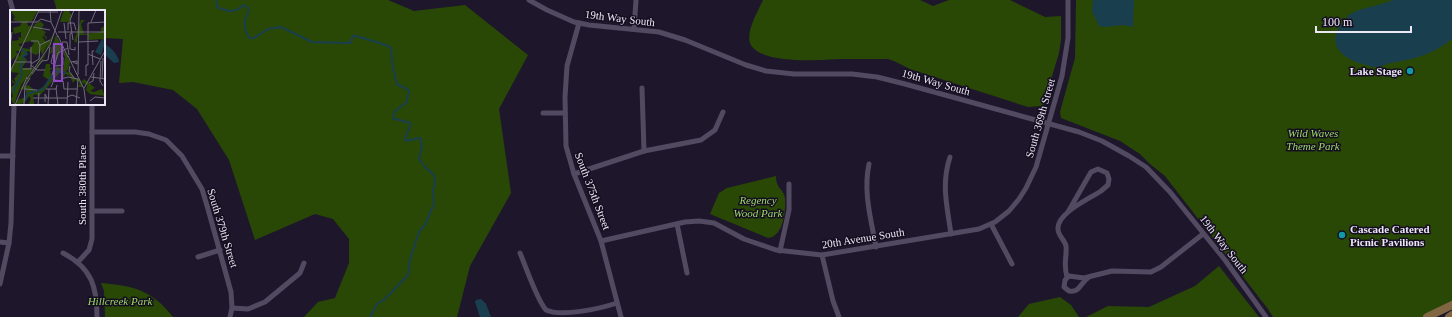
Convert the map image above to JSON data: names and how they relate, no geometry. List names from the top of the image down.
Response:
{
  "streets": {
    "street": [
      "19th Way South",
      "South 369th Street",
      "South 380th Place",
      "South 375th Street",
      "South 379th Street",
      "20th Avenue South"
    ]
  },
  "crossings": [
    ["19th Way South", "South 369th Street"],
    ["19th Way South", "South 375th Street"],
    ["South 369th Street", "20th Avenue South"],
    ["South 380th Place", "South 379th Street"],
    ["South 375th Street", "20th Avenue South"]
  ],
  "parks": ["Wild Waves Theme Park", "Regency Wood Park", "Hillcreek Park"],
  "places": ["Lake Stage", "Cascade Catered Picnic Pavilions"],
  "scale_bar": "100 m"
}
